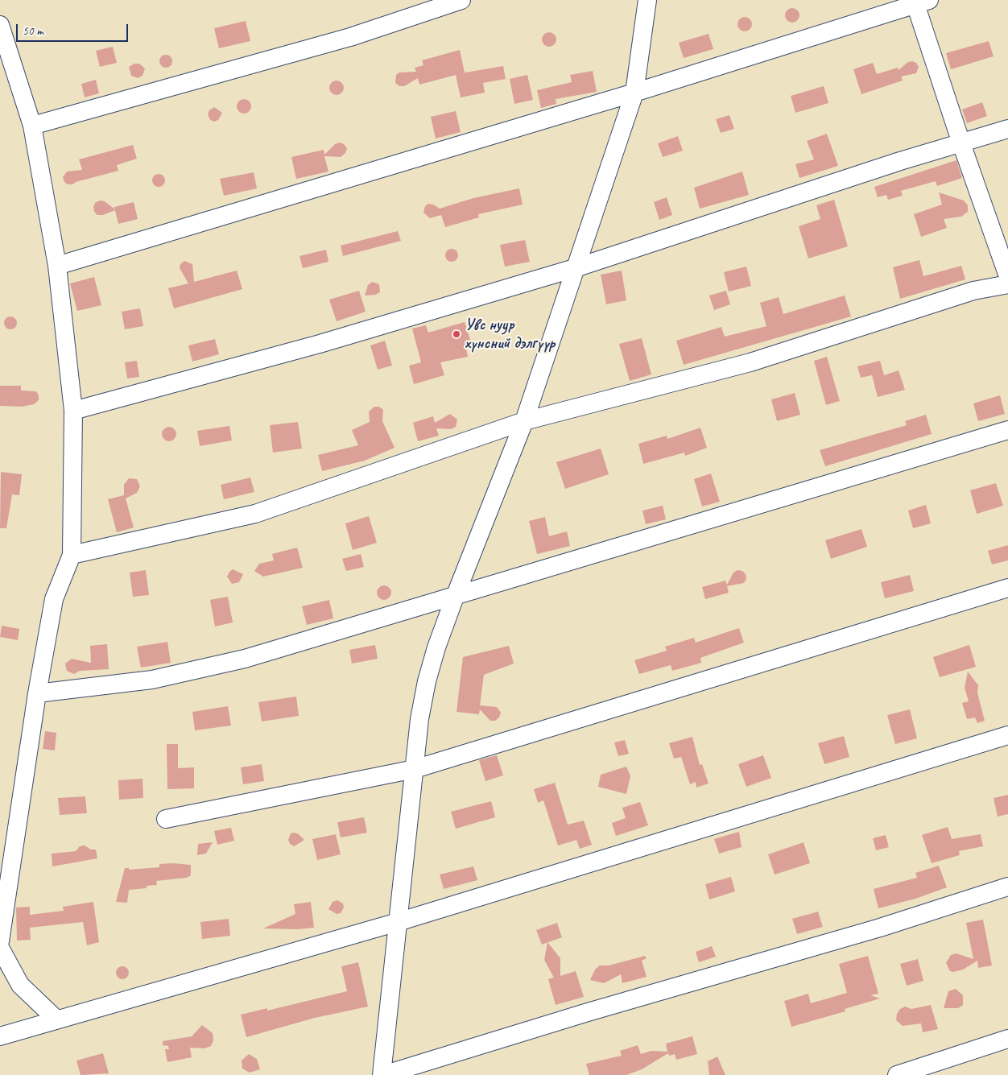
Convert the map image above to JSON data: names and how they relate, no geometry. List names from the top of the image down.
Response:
{
  "places": ["Увс нуур хүнсний дэлгүүр"],
  "scale_bar": "50 m"
}
